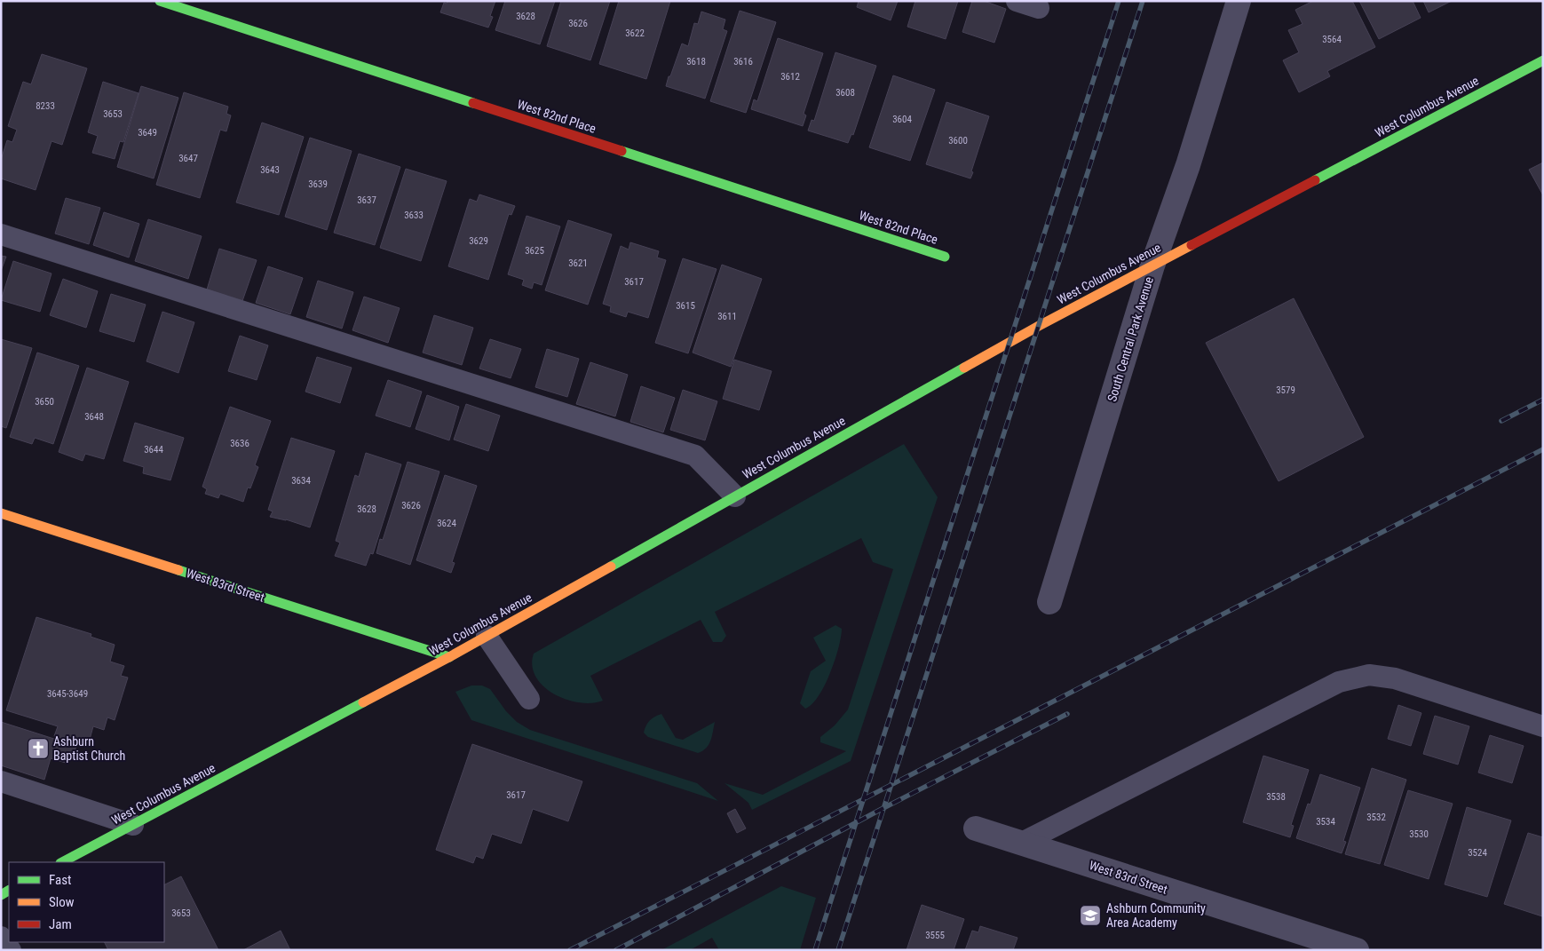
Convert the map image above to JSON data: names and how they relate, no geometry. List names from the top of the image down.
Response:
{
  "streets": {
    "main road": ["West Columbus Avenue", "West 82nd Place", "West 83rd Street"],
    "street": ["South Central Park Avenue"]
  },
  "crossings": [
    ["West Columbus Avenue", "South Central Park Avenue"],
    ["West Columbus Avenue", "West 83rd Street"]
  ],
  "places": {
    "church": ["Ashburn Baptist Church"],
    "school or university": ["Ashburn Community Area Academy"]
  },
  "house_numbers": [
    "3628",
    "3626",
    "3622",
    "3564",
    "3618",
    "3616",
    "3612",
    "3608",
    "8233",
    "3653",
    "3604",
    "3649",
    "3600",
    "3647",
    "3643",
    "3639",
    "3637",
    "3633",
    "3629",
    "3625",
    "3621",
    "3617",
    "3615",
    "3611",
    "3579",
    "3650",
    "3648",
    "3636",
    "3644",
    "3634",
    "3626",
    "3628",
    "3624",
    "3645-3649",
    "3617",
    "3538",
    "3532",
    "3534",
    "3530",
    "3524",
    "3653",
    "3555"
  ],
  "legend": ["Fast", "Slow", "Jam"]
}
